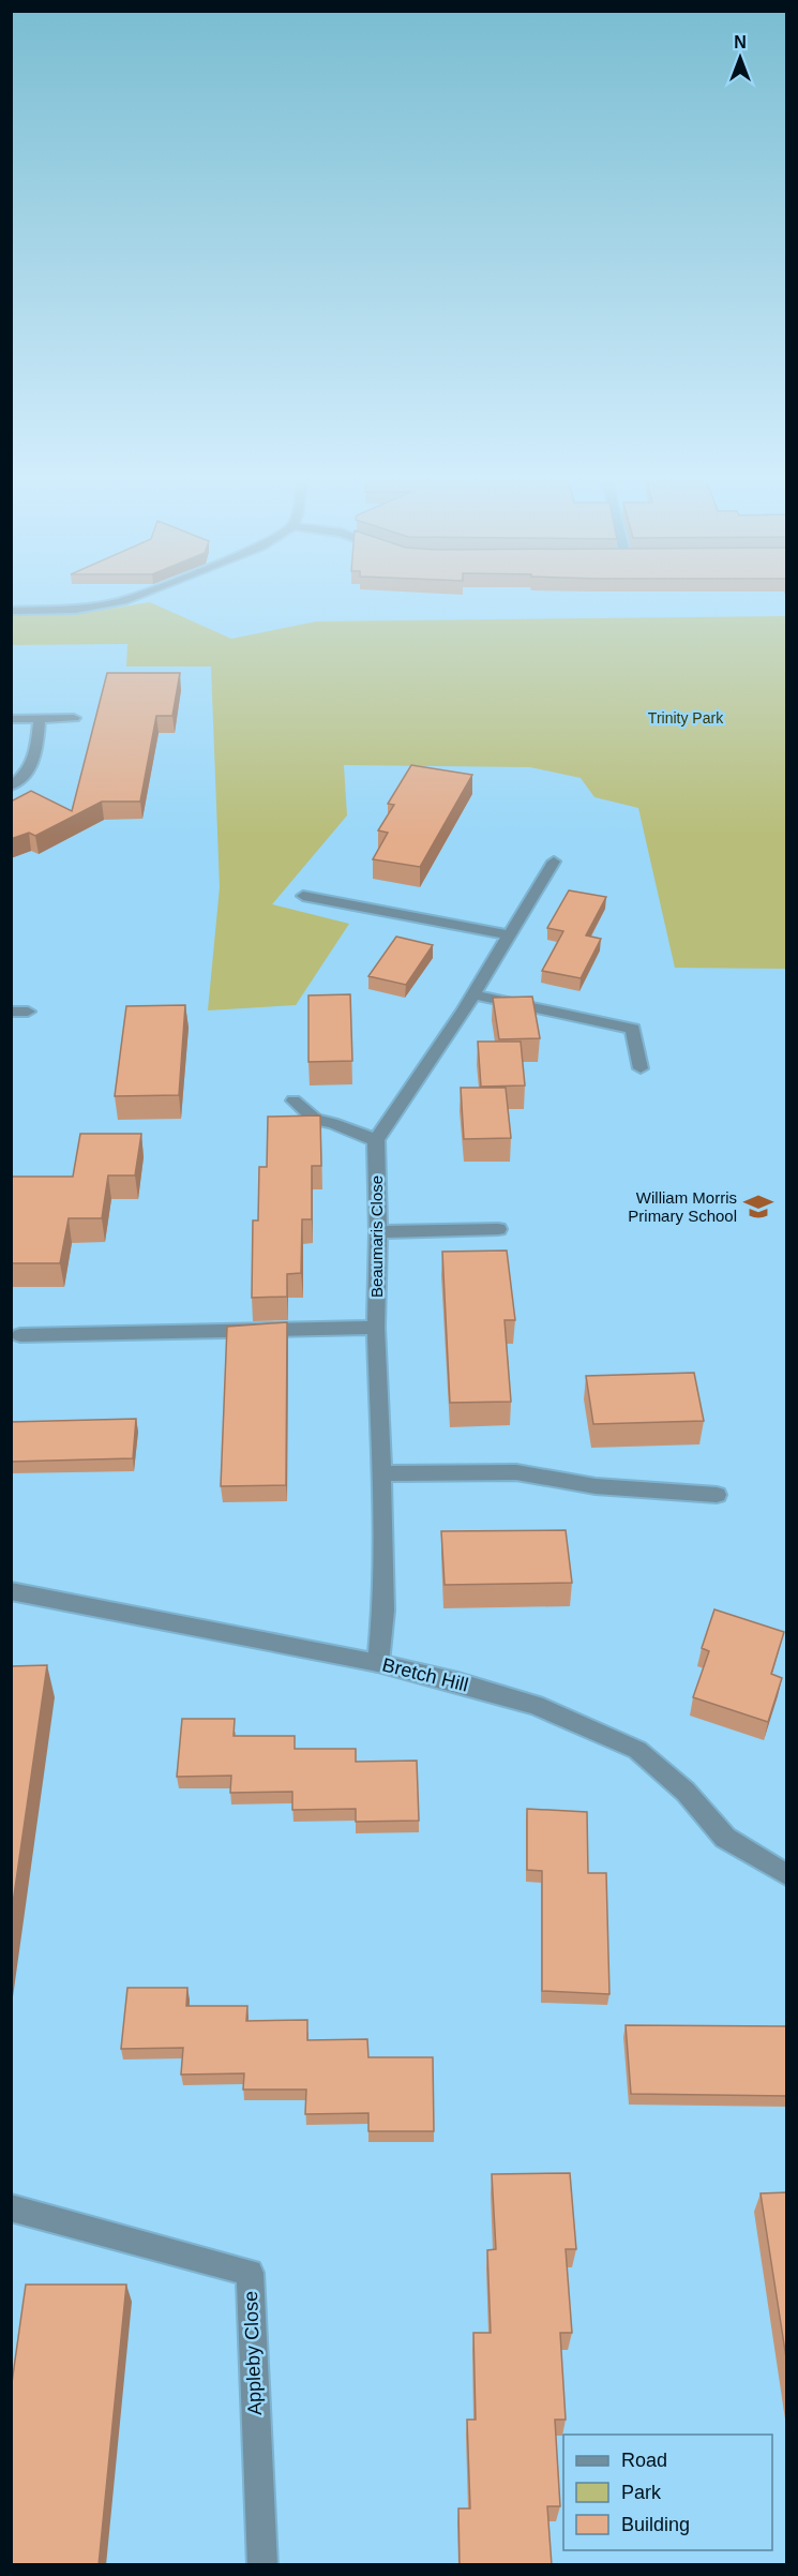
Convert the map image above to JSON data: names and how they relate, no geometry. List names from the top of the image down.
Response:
{
  "streets": {
    "street": ["Beaumaris Close", "Bretch Hill", "Appleby Close"]
  },
  "crossings": [
    ["Beaumaris Close", "Bretch Hill"]
  ],
  "parks": ["Trinity Park"],
  "places": {
    "school or university": ["William Morris Primary School"]
  },
  "legend": ["Road", "Park", "Building"],
  "north": "top"
}
